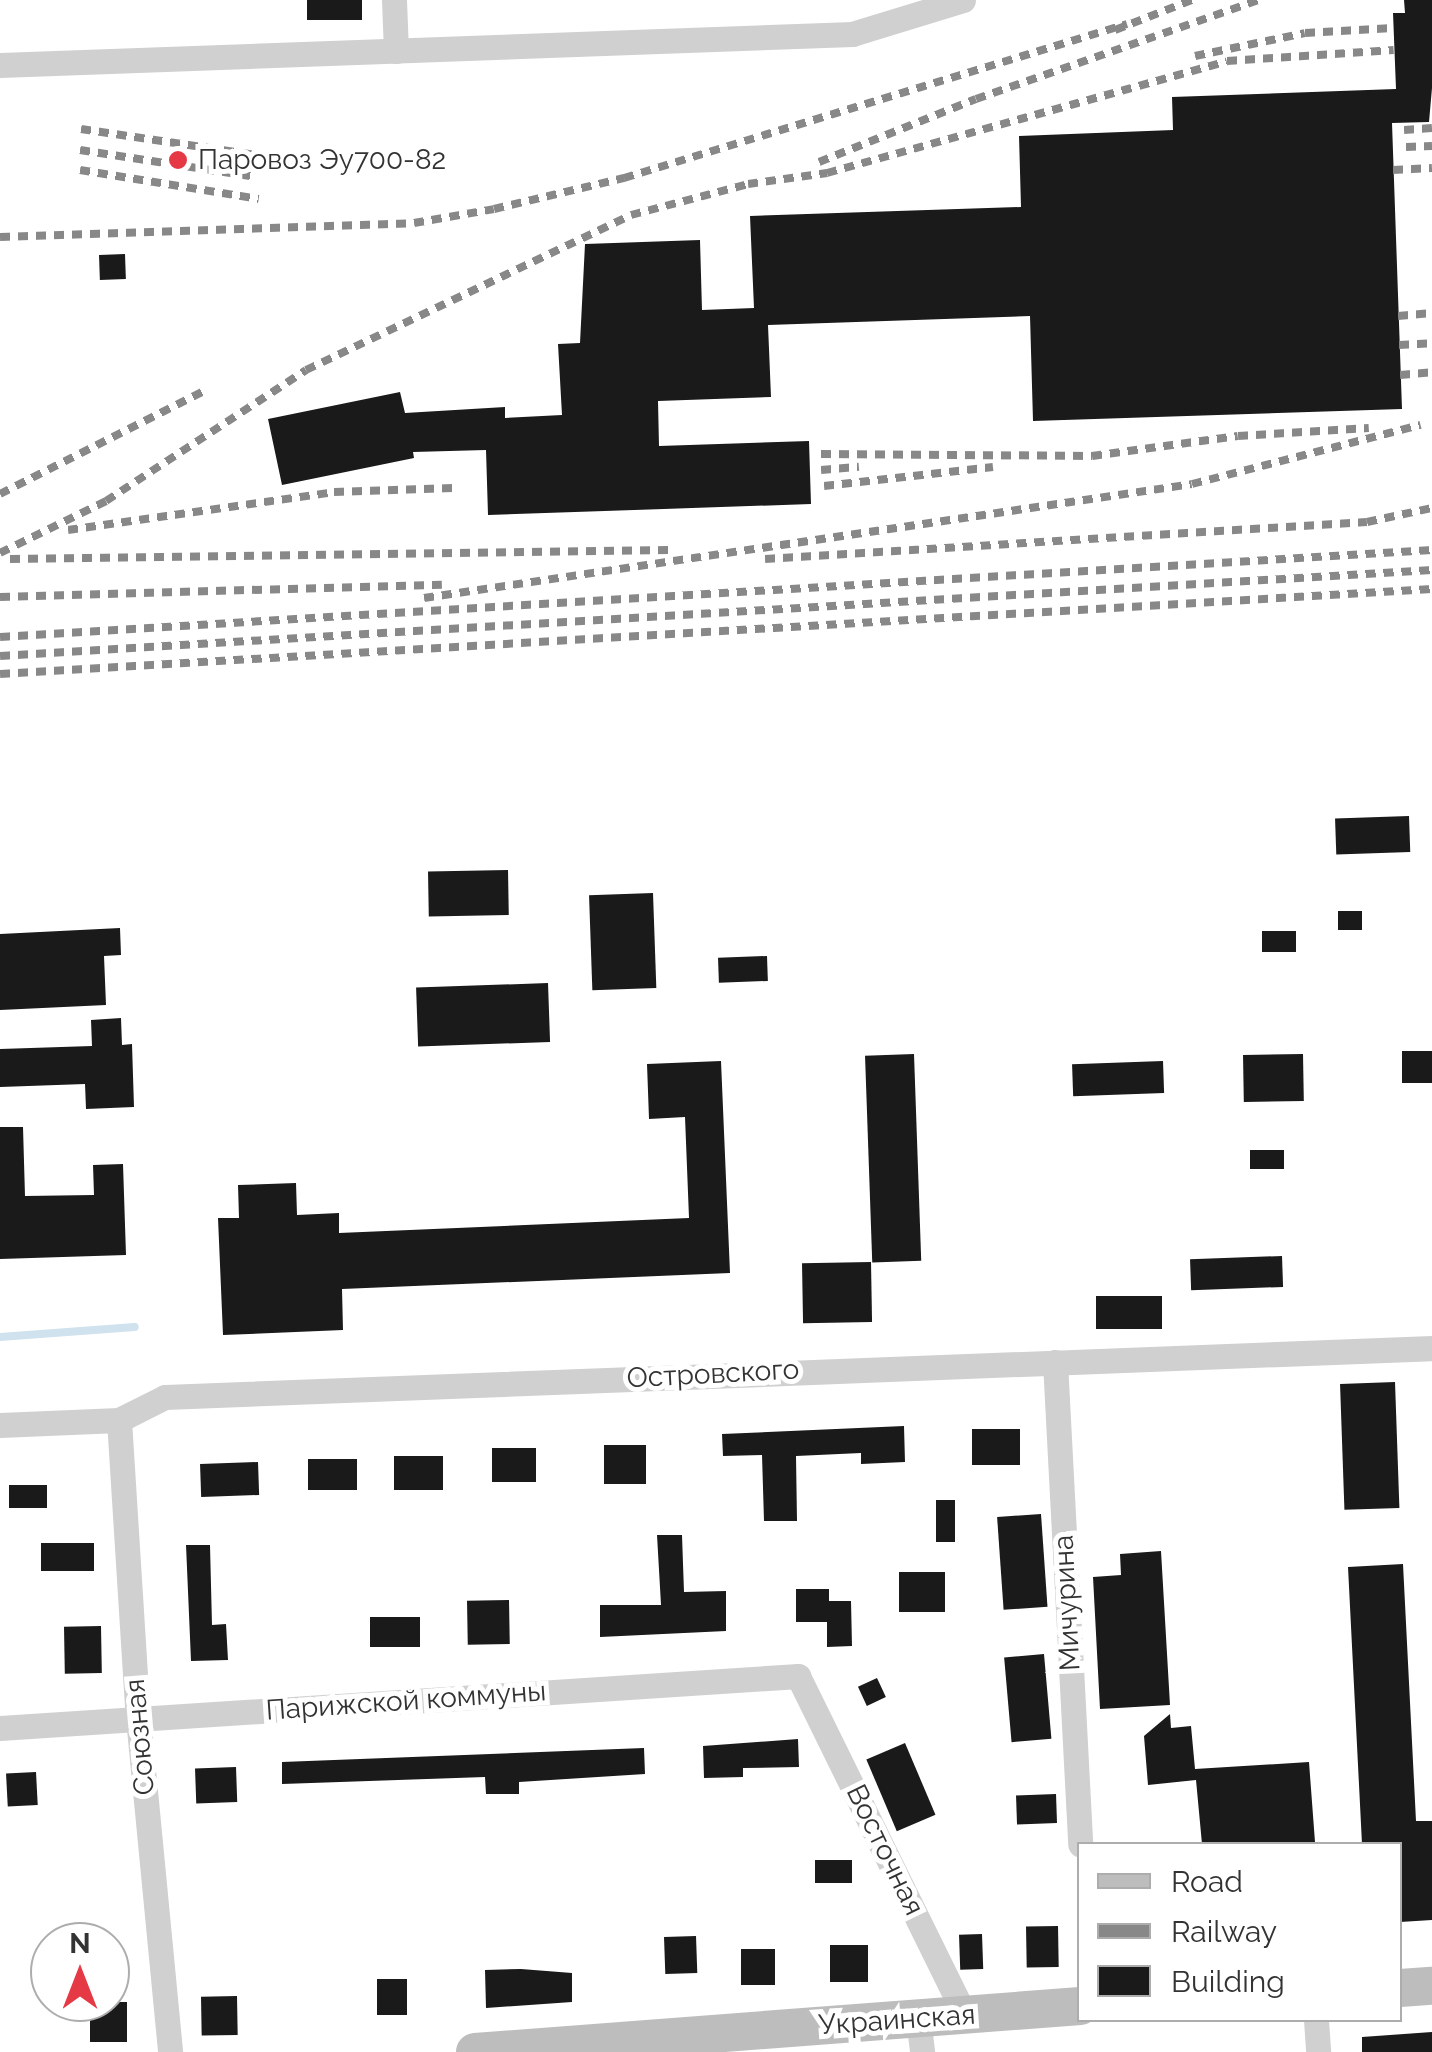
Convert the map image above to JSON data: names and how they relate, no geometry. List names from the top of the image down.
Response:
{
  "streets": {
    "street": [
      "Островского",
      "Мичурина",
      "Парижской коммуны",
      "Союзная",
      "Восточная",
      "Украинская"
    ]
  },
  "crossings": [
    ["Островского", "Мичурина"],
    ["Островского", "Союзная"],
    ["Парижской коммуны", "Союзная"],
    ["Парижской коммуны", "Восточная"],
    ["Восточная", "Украинская"]
  ],
  "places": ["Паровоз Эу700-82"],
  "legend": ["Road", "Railway", "Building"],
  "north": "top"
}
